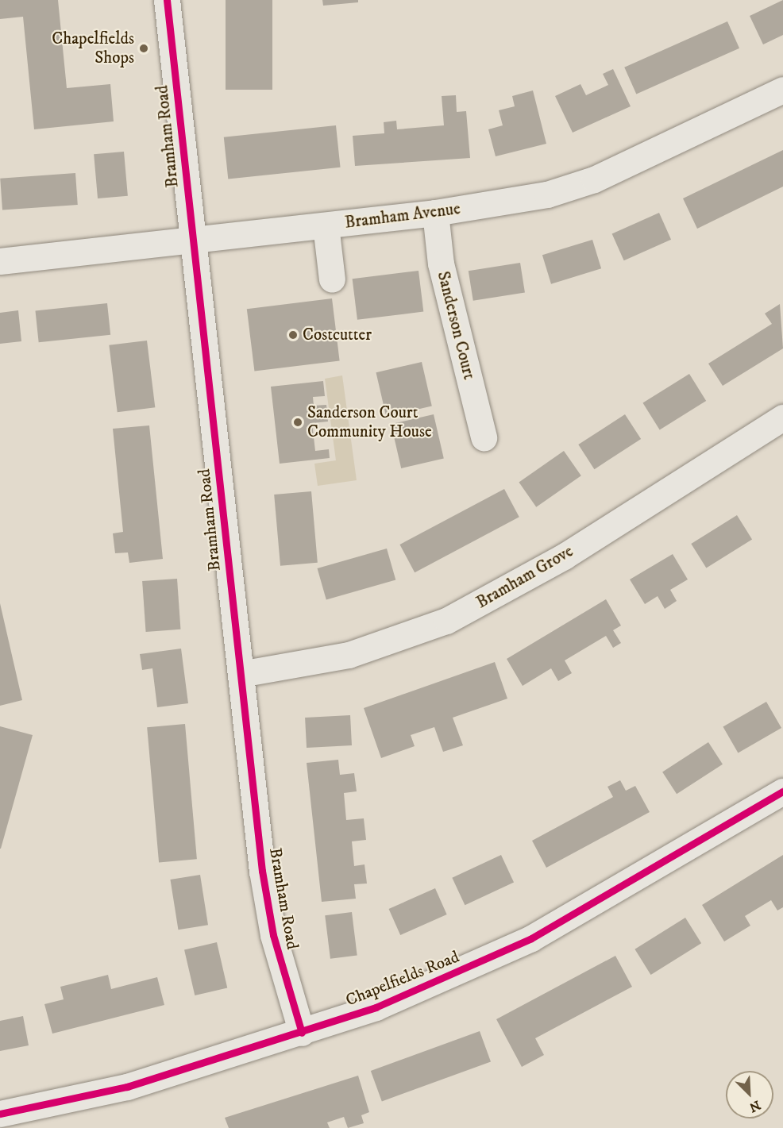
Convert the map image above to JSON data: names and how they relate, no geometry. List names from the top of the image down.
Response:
{
  "streets": {
    "street": [
      "Bramham Road",
      "Bramham Avenue",
      "Sanderson Court",
      "Bramham Grove",
      "Chapelfields Road"
    ]
  },
  "crossings": [
    ["Bramham Road", "Bramham Avenue"],
    ["Bramham Road", "Bramham Grove"],
    ["Bramham Road", "Chapelfields Road"],
    ["Bramham Avenue", "Sanderson Court"]
  ],
  "places": ["Chapelfields Shops", "Costcutter", "Sanderson Court Community House"],
  "north": "bottom right"
}
